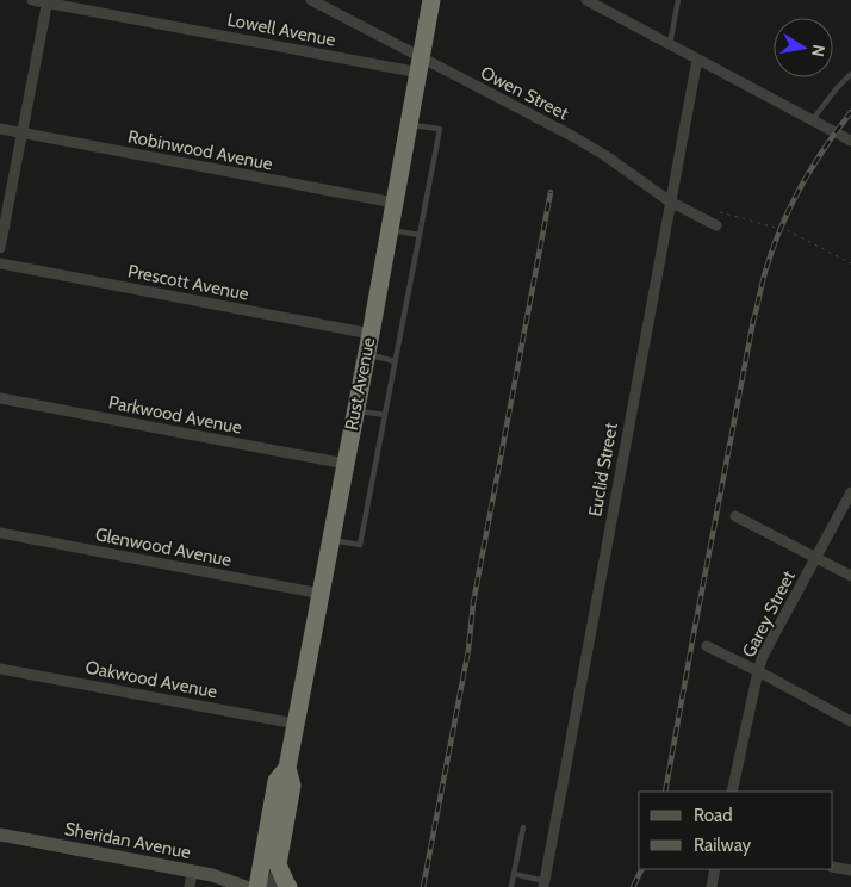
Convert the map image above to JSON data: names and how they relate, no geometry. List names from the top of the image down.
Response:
{
  "streets": {
    "highway": ["Rust Avenue"],
    "street": [
      "Lowell Avenue",
      "Owen Street",
      "Robinwood Avenue",
      "Prescott Avenue",
      "Parkwood Avenue",
      "Euclid Street",
      "Glenwood Avenue",
      "Garey Street",
      "Oakwood Avenue",
      "Sheridan Avenue"
    ]
  },
  "crossings": [
    ["Lowell Avenue", "Owen Street"],
    ["Lowell Avenue", "Rust Avenue"],
    ["Owen Street", "Rust Avenue"],
    ["Owen Street", "Euclid Street"],
    ["Robinwood Avenue", "Rust Avenue"],
    ["Prescott Avenue", "Rust Avenue"],
    ["Rust Avenue", "Parkwood Avenue"],
    ["Rust Avenue", "Glenwood Avenue"],
    ["Rust Avenue", "Oakwood Avenue"]
  ],
  "legend": ["Road", "Railway"],
  "north": "right"
}
